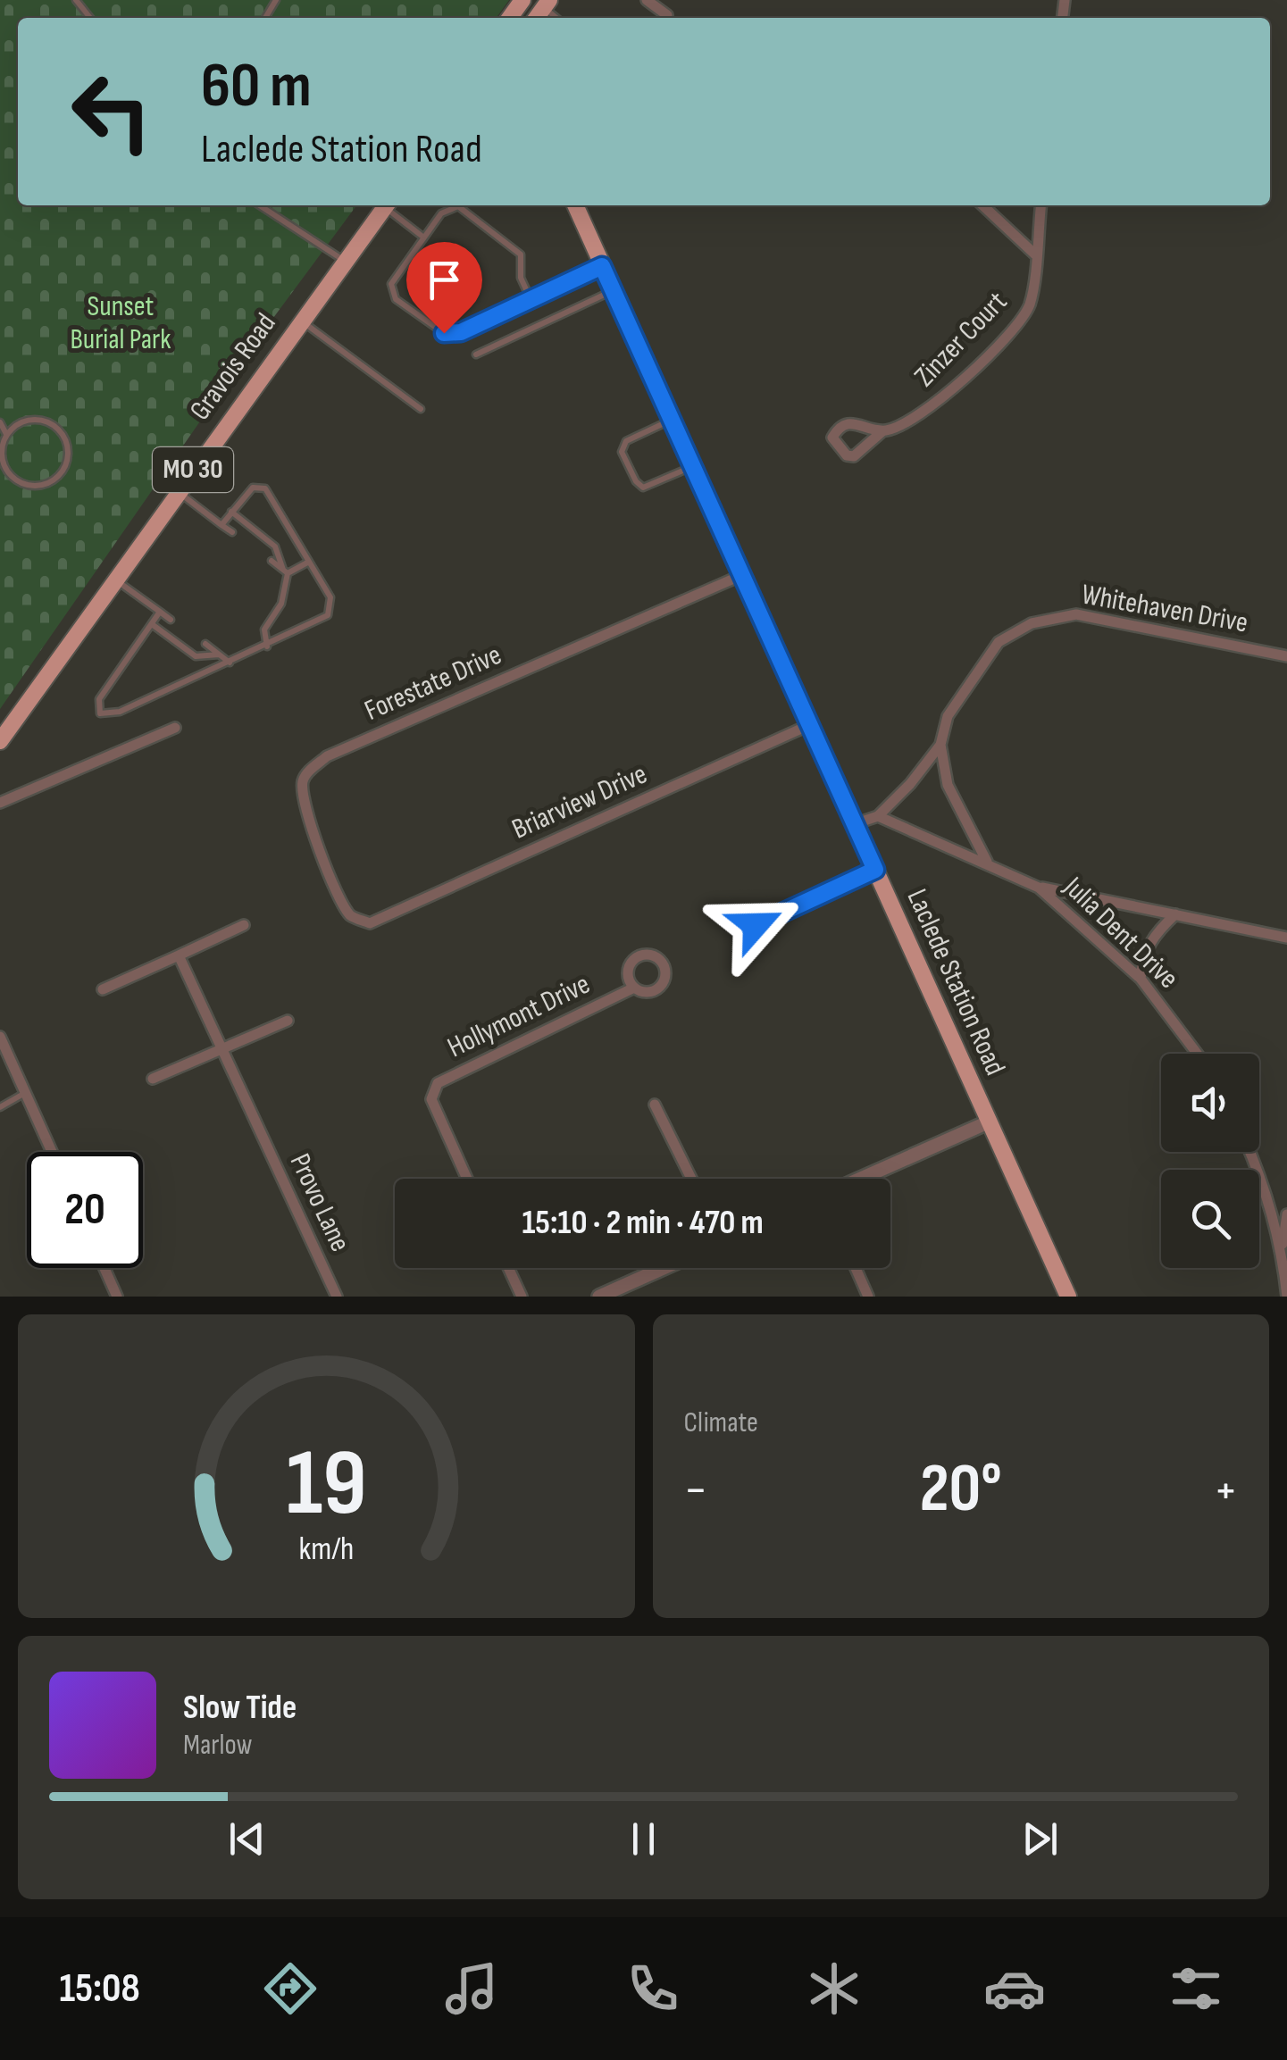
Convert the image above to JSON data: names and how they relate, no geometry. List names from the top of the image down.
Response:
{
  "streets": {
    "main road": ["Gravois Road", "MO 30", "Laclede Station Road"],
    "street": [
      "Zinzer Court",
      "Whitehaven Drive",
      "Forestate Drive",
      "Briarview Drive",
      "Julia Dent Drive",
      "Hollymont Drive",
      "Provo Lane"
    ]
  },
  "crossings": [
    ["Whitehaven Drive", "Julia Dent Drive"],
    ["Forestate Drive", "Briarview Drive"],
    ["Forestate Drive", "Laclede Station Road"],
    ["Briarview Drive", "Laclede Station Road"]
  ],
  "parks": ["Sunset Burial Park"],
  "page": {
    "turn": ["60 m", "Laclede Station Road"],
    "limit": "20",
    "trip": "15:10 · 2 min · 470 m",
    "tile": "Climate",
    "heat": ["−", "20°", "+"],
    "song": ["Slow Tide", "Marlow"],
    "tabs": "15:08",
    "gauge": ["19", "km/h"]
  }
}
